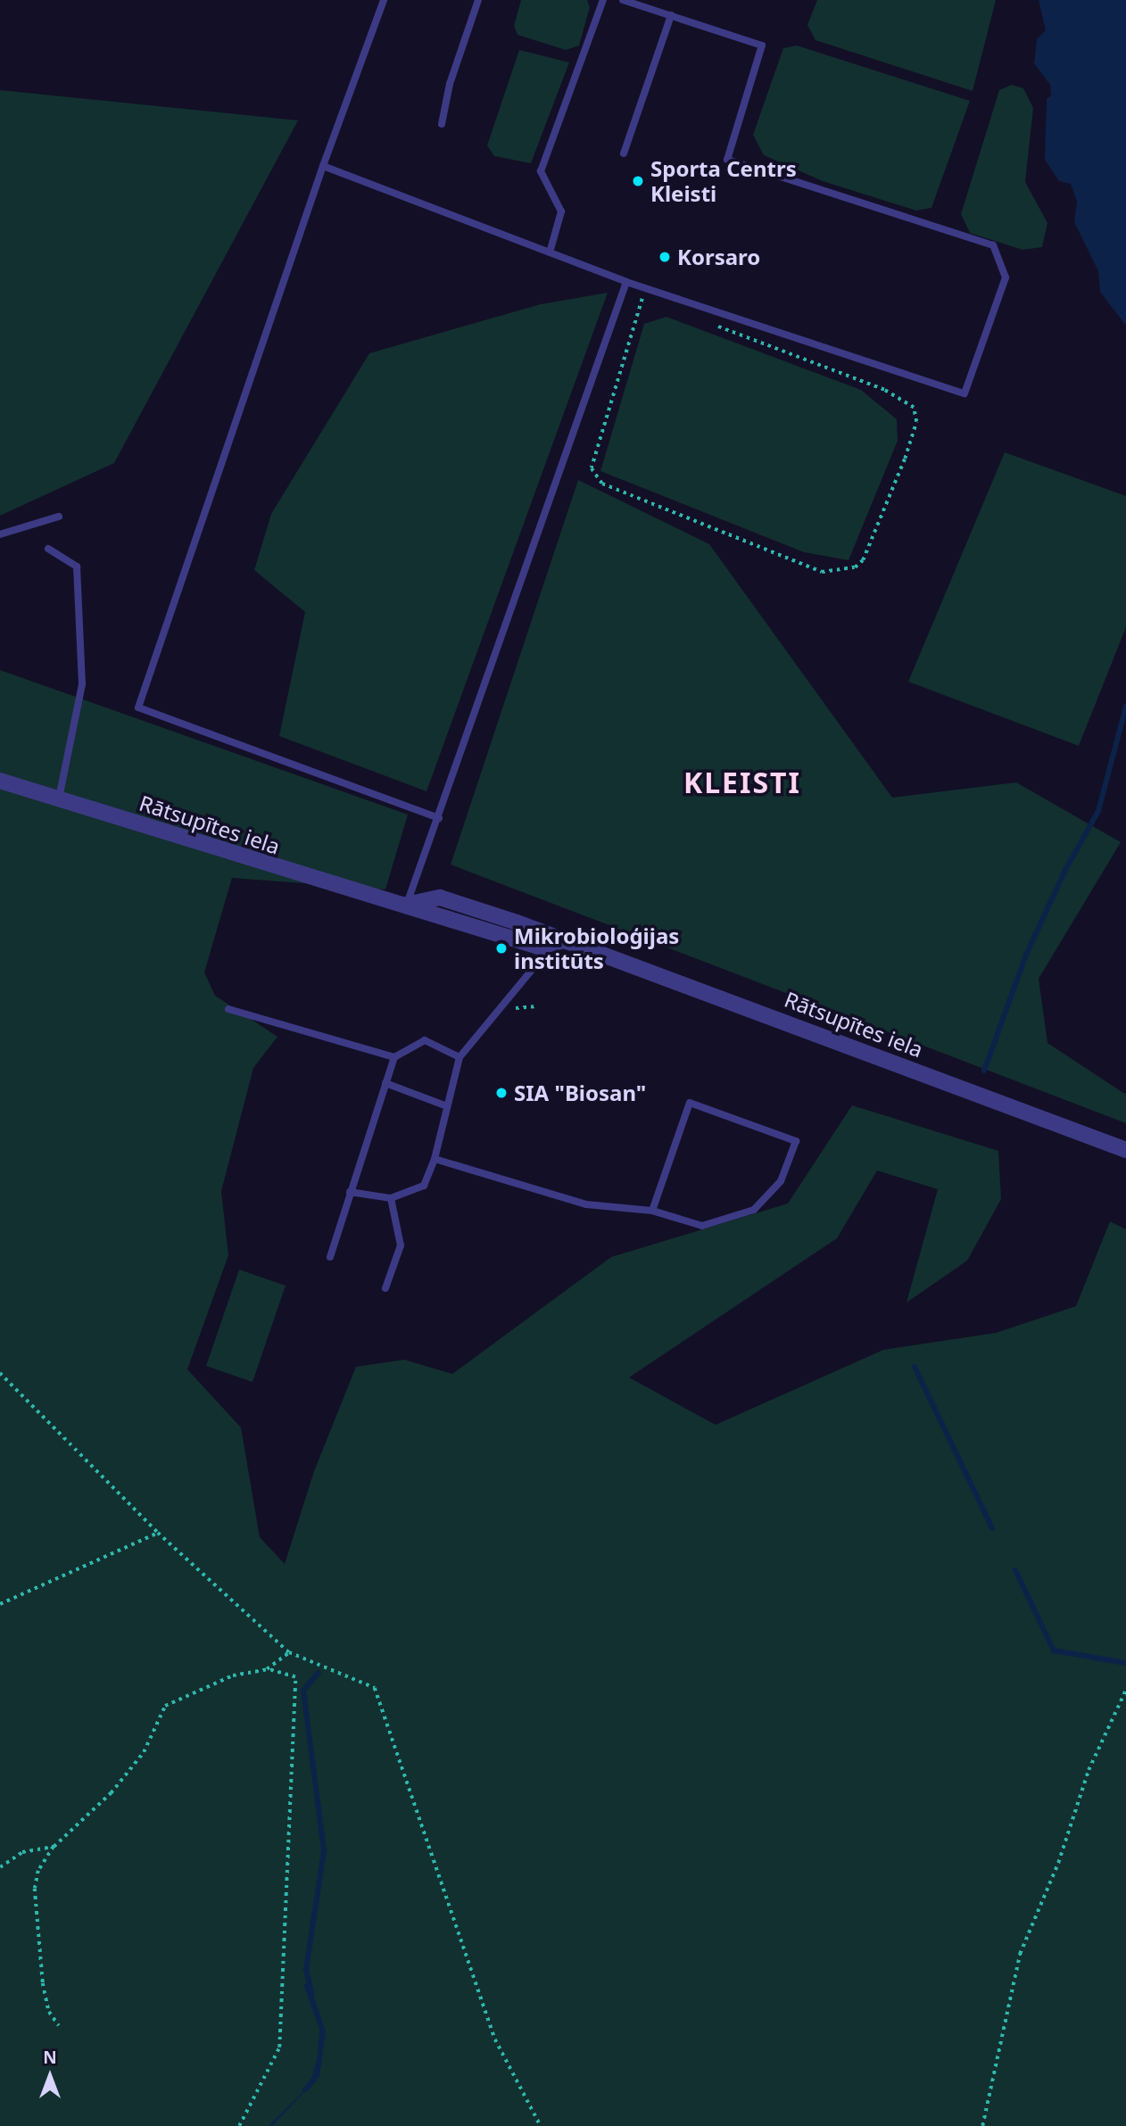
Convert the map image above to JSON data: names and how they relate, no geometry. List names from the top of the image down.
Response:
{
  "streets": {
    "street": ["Rātsupītes iela"]
  },
  "districts": ["KLEISTI"],
  "places": [
    "Sporta Centrs Kleisti",
    "Korsaro",
    "Mikrobioloģijas institūts",
    "SIA \"Biosan\""
  ],
  "north": "top"
}
